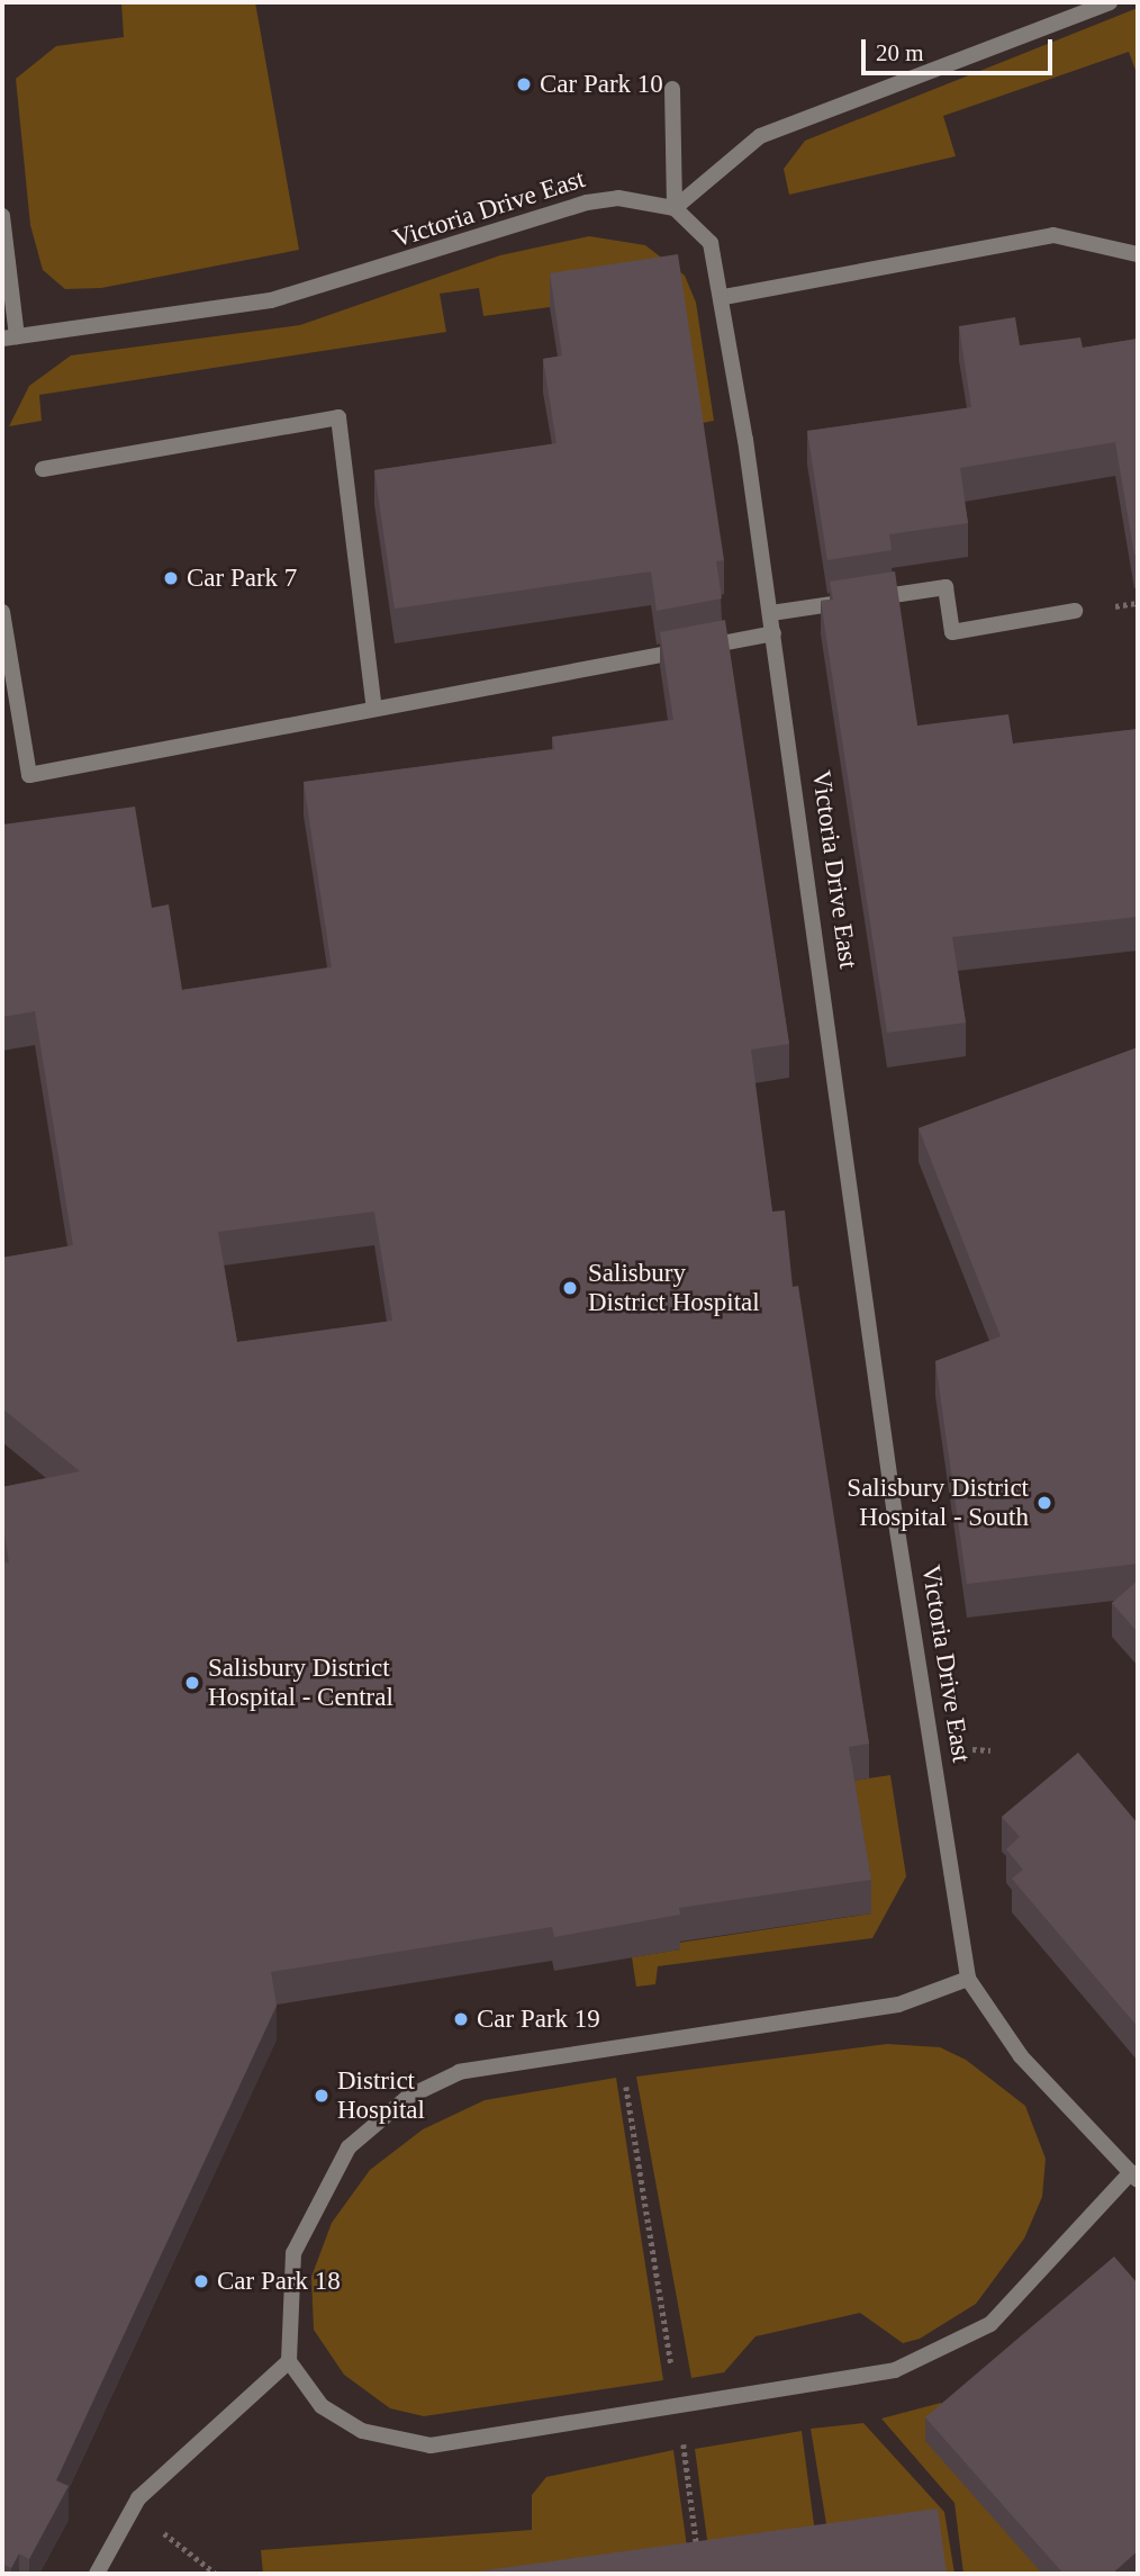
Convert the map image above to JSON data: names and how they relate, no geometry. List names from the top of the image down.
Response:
{
  "streets": {
    "street": ["Victoria Drive East"]
  },
  "places": [
    "Car Park 10",
    "Car Park 7",
    "Salisbury District Hospital",
    "Salisbury District Hospital - South",
    "Salisbury District Hospital - Central",
    "Car Park 19",
    "District Hospital",
    "Car Park 18"
  ],
  "scale_bar": "20 m"
}
